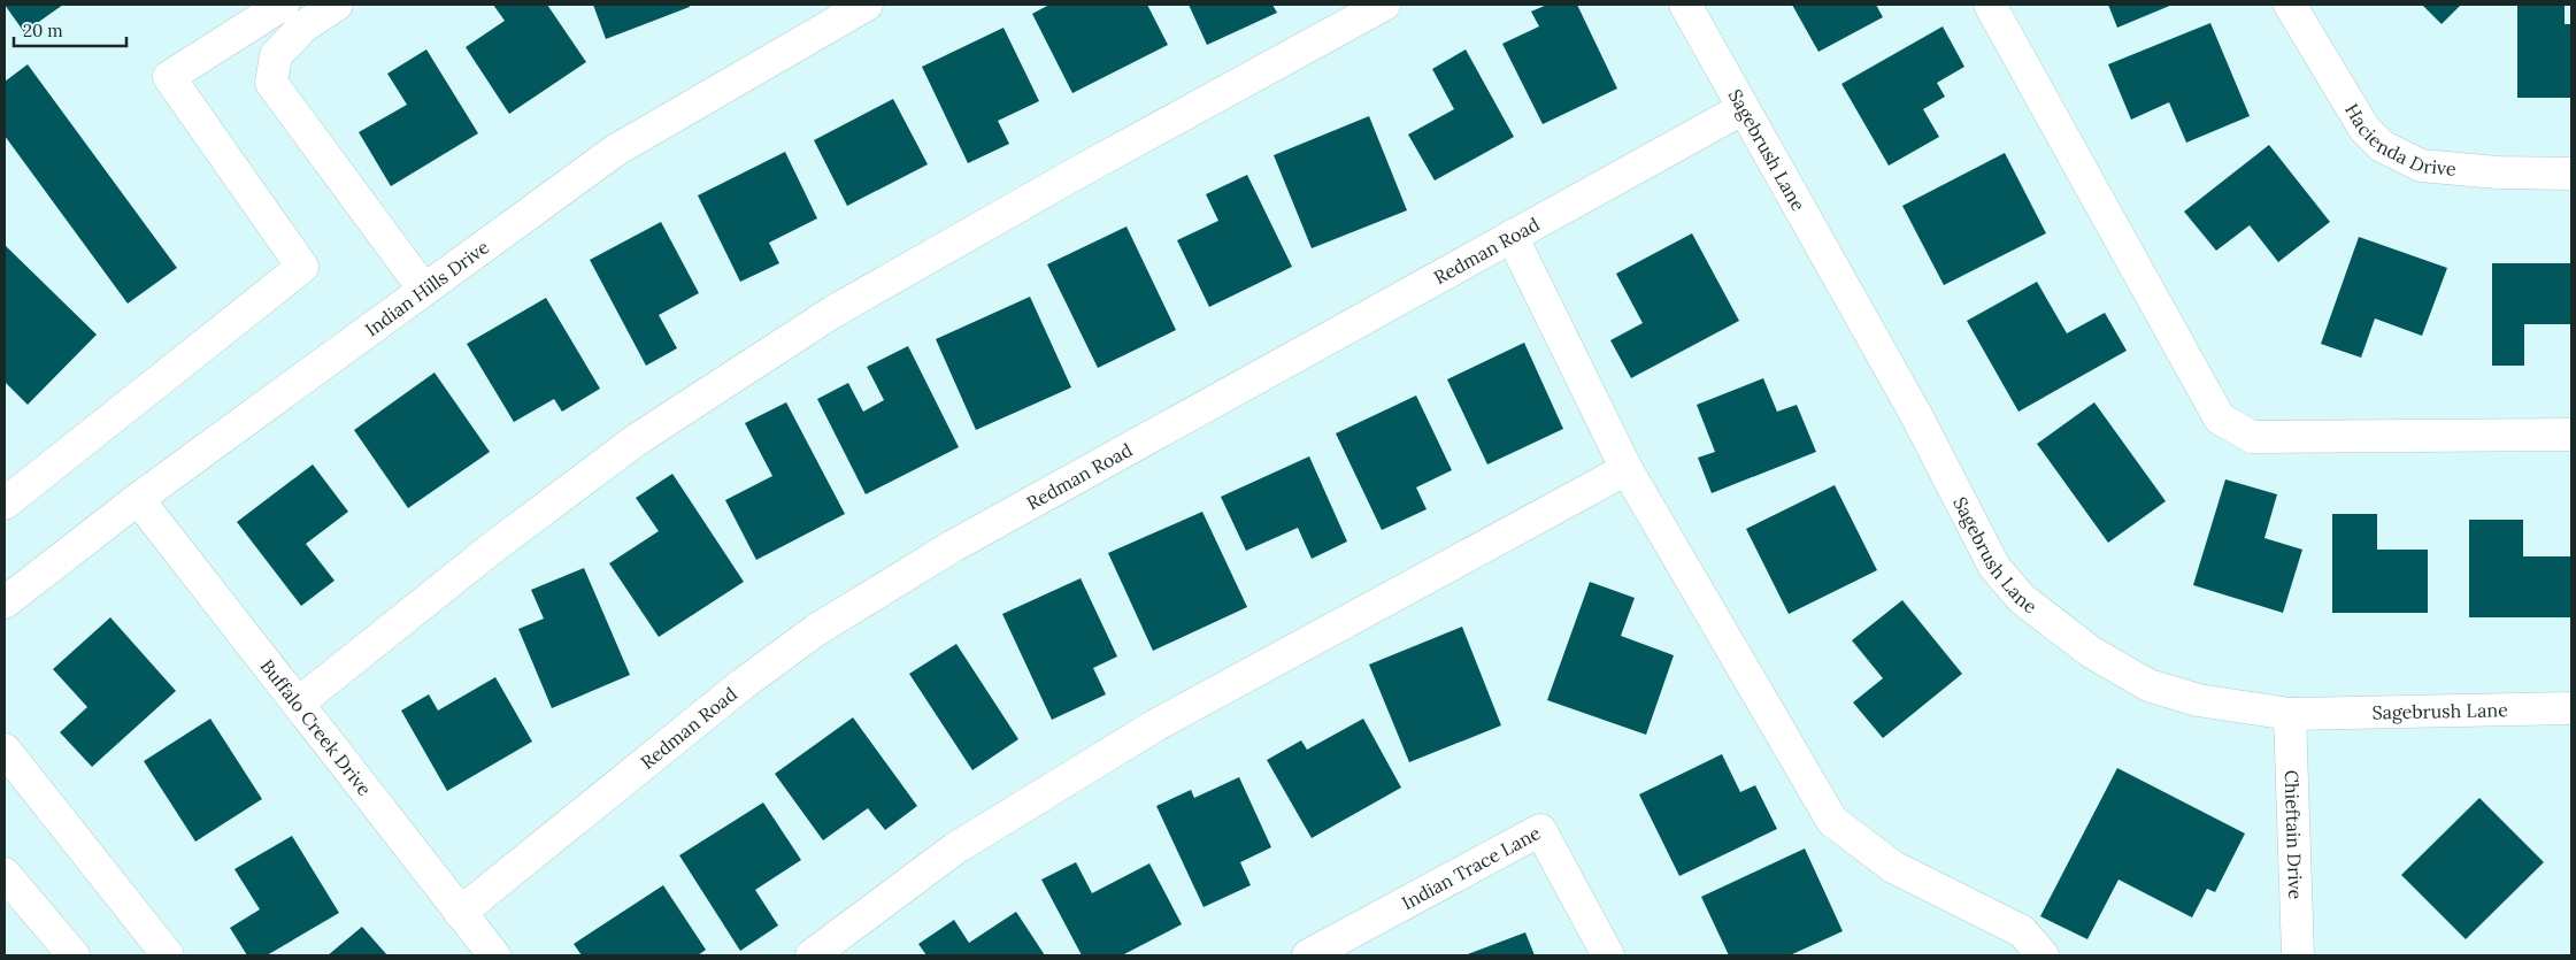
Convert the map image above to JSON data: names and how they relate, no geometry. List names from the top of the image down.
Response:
{
  "streets": {
    "street": [
      "Hacienda Drive",
      "Sagebrush Lane",
      "Redman Road",
      "Indian Hills Drive",
      "Buffalo Creek Drive",
      "Chieftain Drive",
      "Indian Trace Lane"
    ]
  },
  "crossings": [
    ["Sagebrush Lane", "Redman Road"],
    ["Sagebrush Lane", "Chieftain Drive"],
    ["Redman Road", "Buffalo Creek Drive"],
    ["Indian Hills Drive", "Buffalo Creek Drive"]
  ],
  "scale_bar": "20 m"
}
